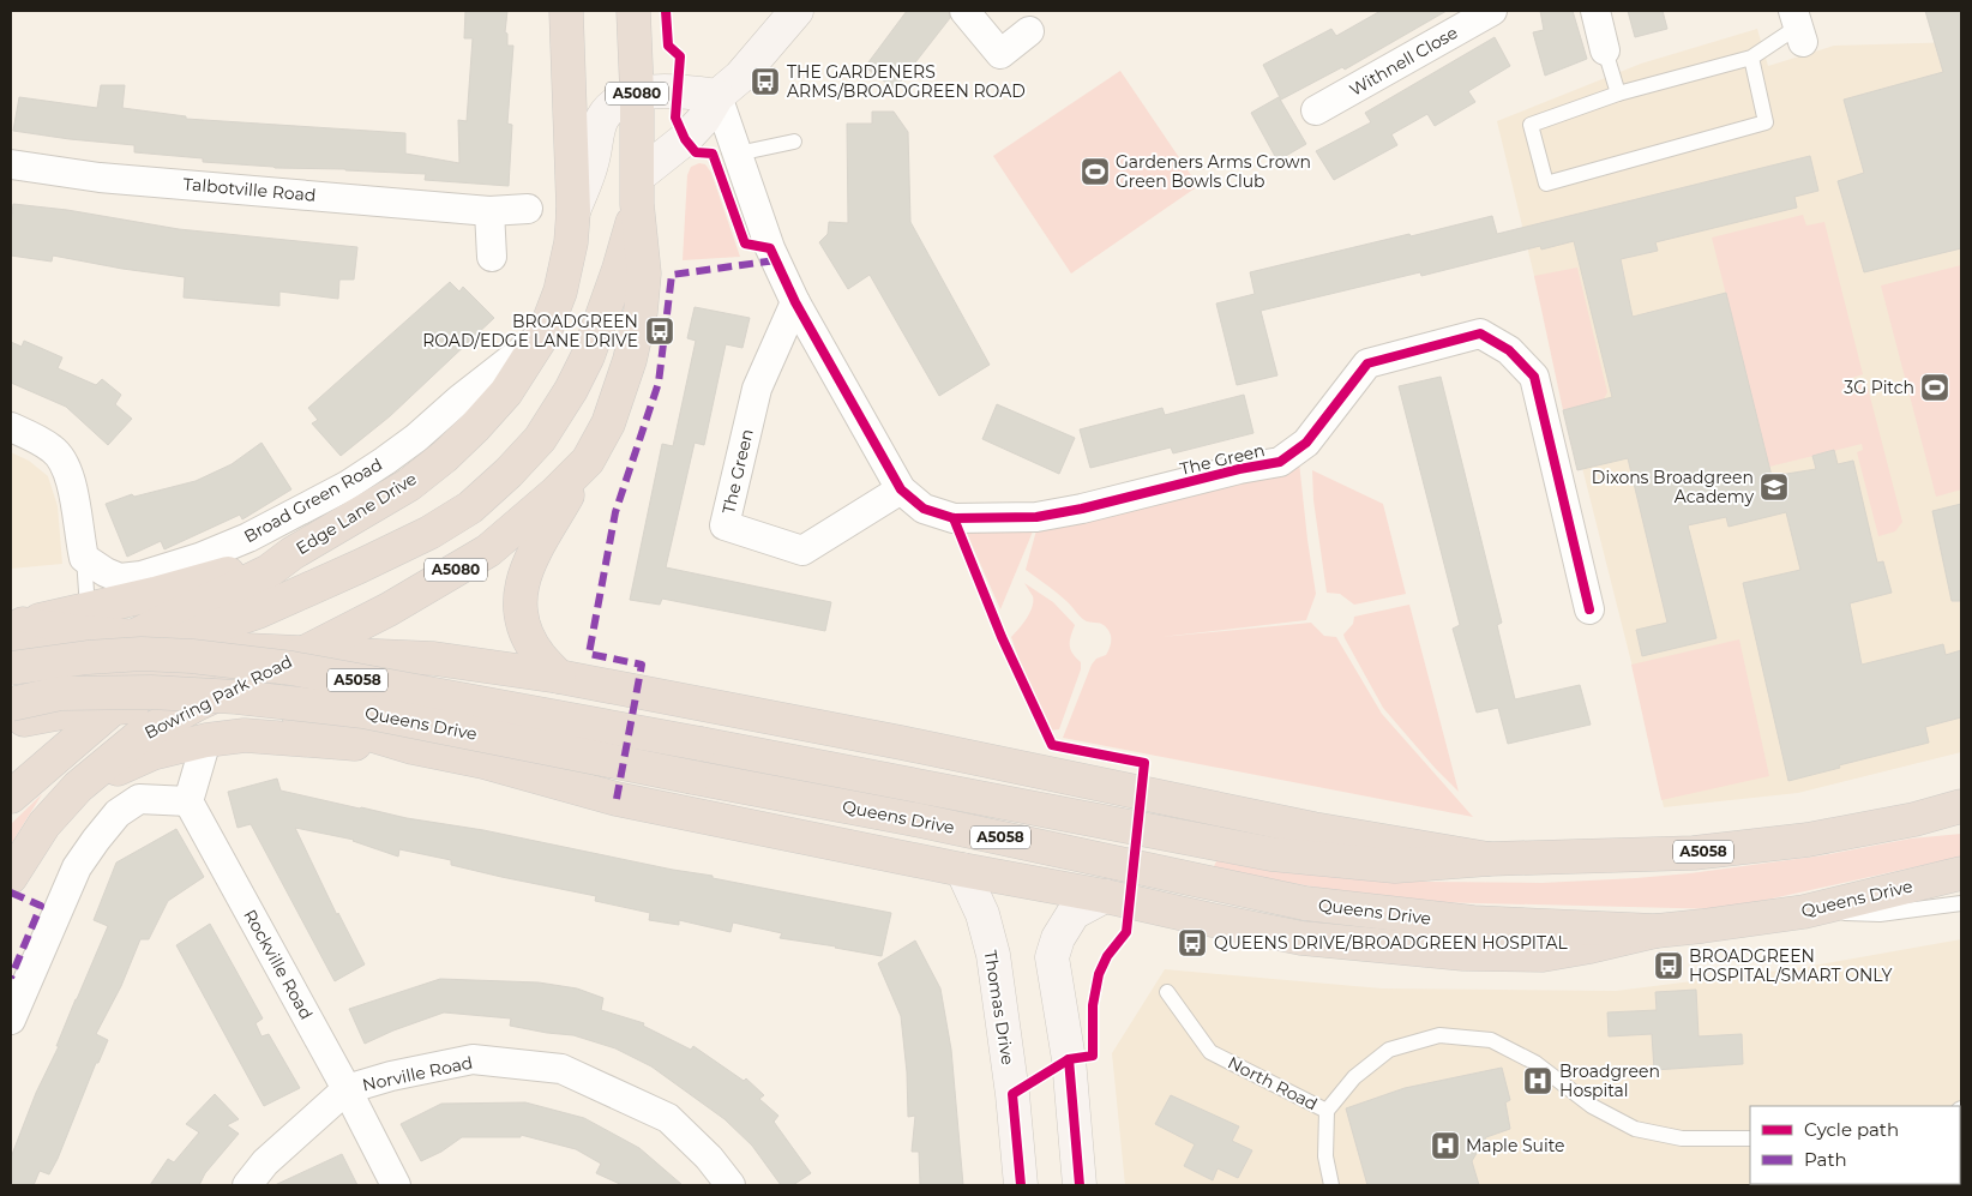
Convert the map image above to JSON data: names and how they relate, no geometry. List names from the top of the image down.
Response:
{
  "streets": {
    "highway": [
      "A5080",
      "Edge Lane Drive",
      "A5058",
      "Bowring Park Road",
      "Queens Drive"
    ],
    "street": [
      "Withnell Close",
      "Talbotville Road",
      "The Green",
      "Broad Green Road",
      "Rockville Road",
      "Thomas Drive",
      "Norville Road"
    ],
    "lane": ["North Road"]
  },
  "crossings": [
    ["A5080", "Bowring Park Road"],
    ["Broad Green Road", "Edge Lane Drive"],
    ["Edge Lane Drive", "Queens Drive"],
    ["Rockville Road", "Norville Road"]
  ],
  "places": {
    "bus stop": [
      "THE GARDENERS ARMS/BROADGREEN ROAD",
      "BROADGREEN ROAD/EDGE LANE DRIVE",
      "QUEENS DRIVE/BROADGREEN HOSPITAL",
      "BROADGREEN HOSPITAL/SMART ONLY"
    ],
    "sports": ["Gardeners Arms Crown Green Bowls Club", "3G Pitch"],
    "school or university": ["Dixons Broadgreen Academy"],
    "hospital": ["Broadgreen Hospital", "Maple Suite"]
  },
  "legend": ["Cycle path", "Path"]
}
